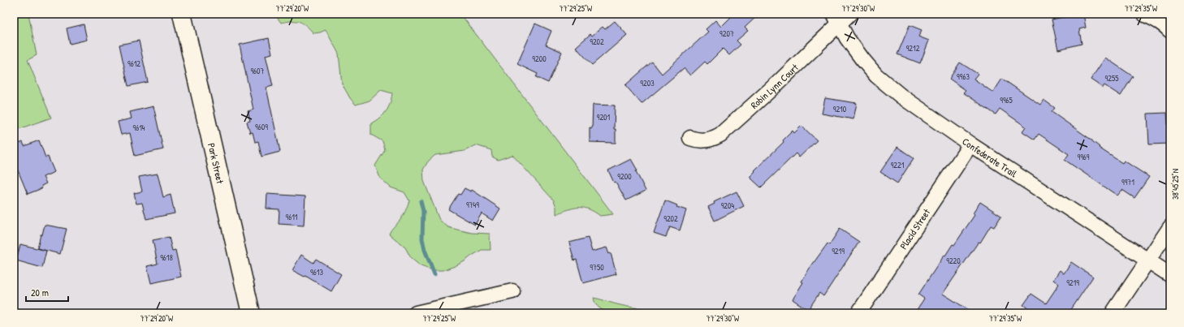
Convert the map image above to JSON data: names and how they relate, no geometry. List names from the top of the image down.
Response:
{
  "streets": {
    "street": [
      "Robin Lynn Court",
      "Confederate Trail",
      "Park Street",
      "Placid Street"
    ]
  },
  "crossings": [
    ["Robin Lynn Court", "Confederate Trail"],
    ["Confederate Trail", "Placid Street"]
  ],
  "house_numbers": [
    "9207",
    "9202",
    "9212",
    "9200",
    "9612",
    "9607",
    "9963",
    "9255",
    "9203",
    "9965",
    "9210",
    "9201",
    "9609",
    "9614",
    "9969",
    "9221",
    "9200",
    "9971",
    "9749",
    "9204",
    "9611",
    "9202",
    "9219",
    "9618",
    "9220",
    "9750",
    "9613",
    "9219"
  ],
  "scale_bar": "20 m",
  "coordinates": [
    "77°29'20\"W",
    "77°29'25\"W",
    "77°29'30\"W",
    "77°29'35\"W",
    "38°45'25\"N"
  ]
}
